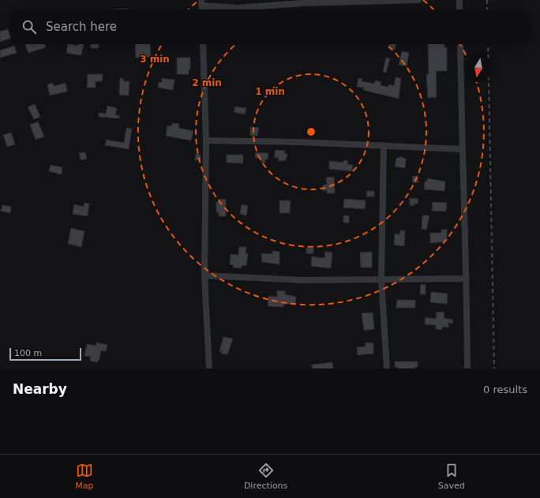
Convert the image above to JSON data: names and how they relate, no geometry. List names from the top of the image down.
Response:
{
  "scale_bar": "100 m",
  "north": "bottom",
  "page": {
    "search": "Search here",
    "scale": "100 m",
    "heading": ["Nearby", "0 results"],
    "nav": ["Map", "Directions", "Saved"]
  },
  "rings": ["3 min", "2 min", "1 min"]
}
